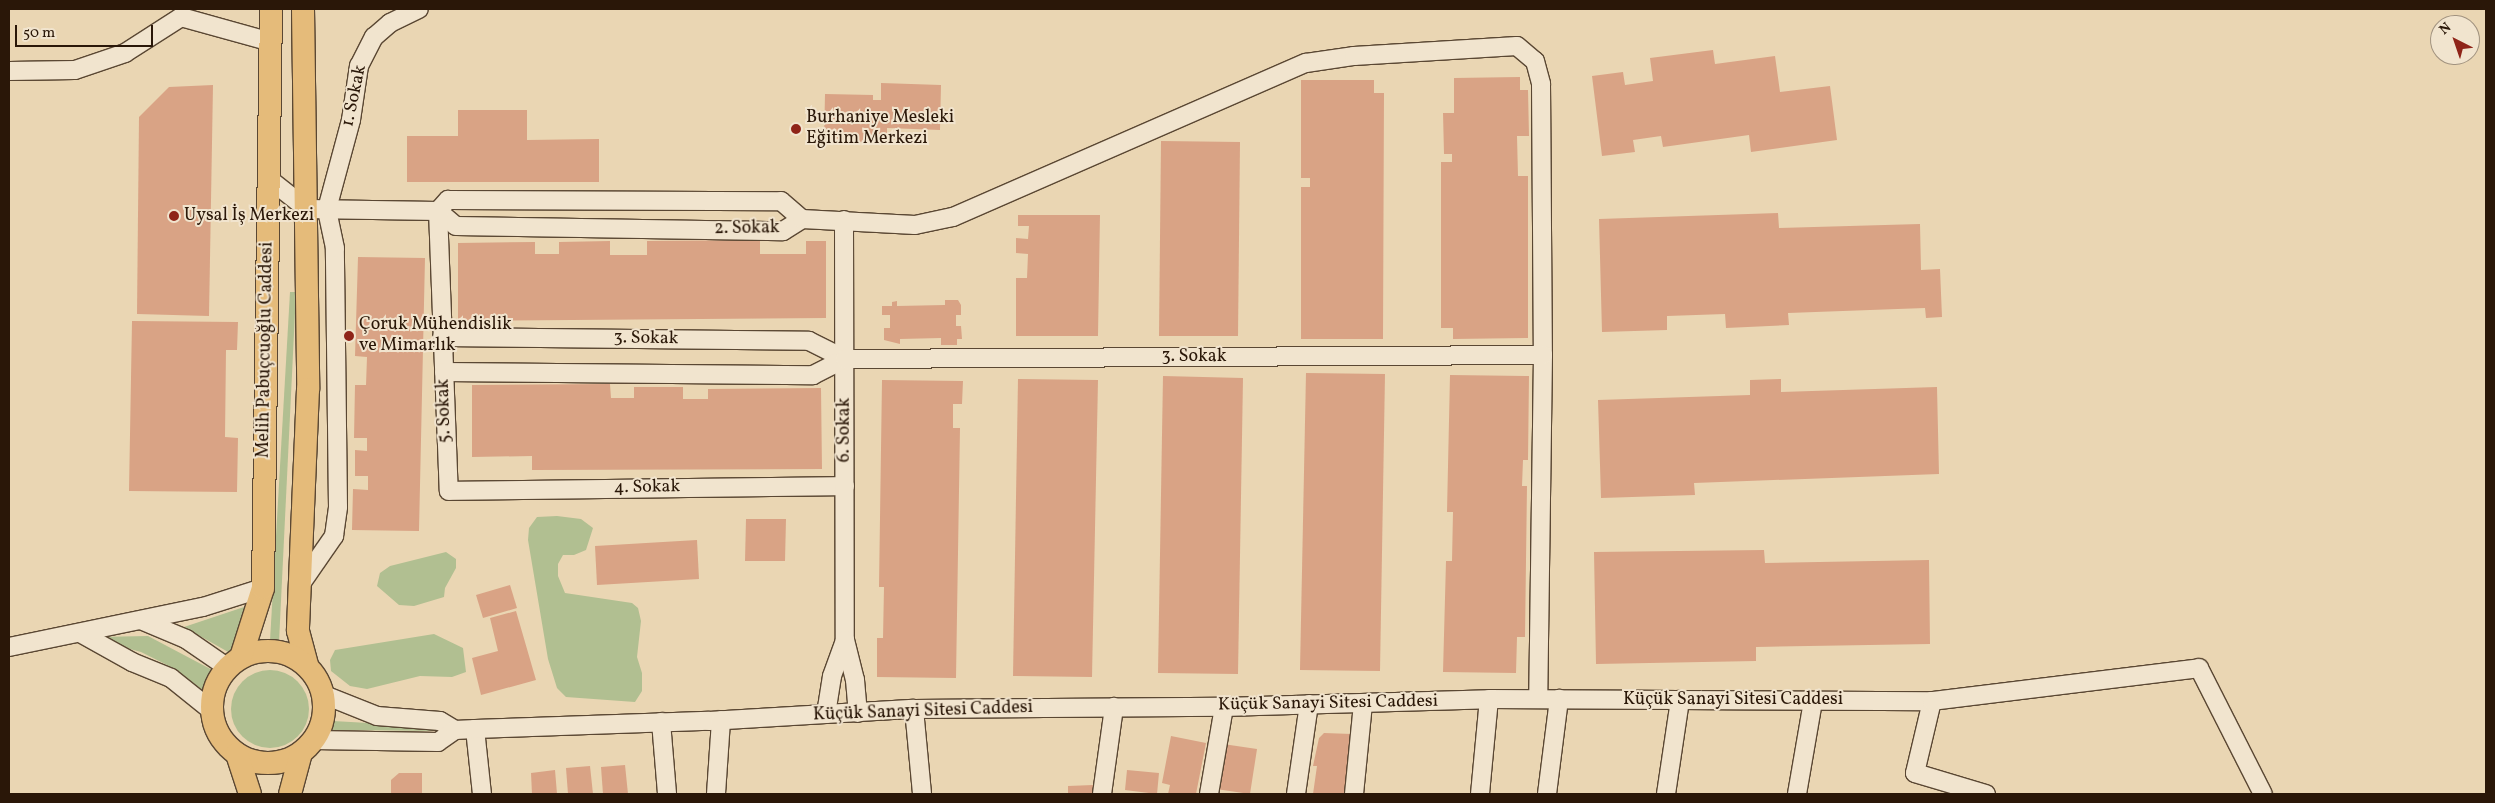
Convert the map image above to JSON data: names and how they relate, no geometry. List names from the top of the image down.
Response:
{
  "streets": {
    "main road": ["Melih Pabuçcuoğlu Caddesi"],
    "street": [
      "1. Sokak",
      "2. Sokak",
      "3. Sokak",
      "5. Sokak",
      "6. Sokak",
      "4. Sokak",
      "Küçük Sanayi Sitesi Caddesi"
    ]
  },
  "crossings": [
    ["2. Sokak", "5. Sokak"],
    ["3. Sokak", "5. Sokak"],
    ["3. Sokak", "6. Sokak"],
    ["Melih Pabuçcuoğlu Caddesi", "Küçük Sanayi Sitesi Caddesi"],
    ["5. Sokak", "4. Sokak"],
    ["6. Sokak", "4. Sokak"]
  ],
  "places": ["Burhaniye Mesleki Eğitim Merkezi", "Uysal İş Merkezi", "Çoruk Mühendislik ve Mimarlık"],
  "scale_bar": "50 m",
  "north": "top left"
}
